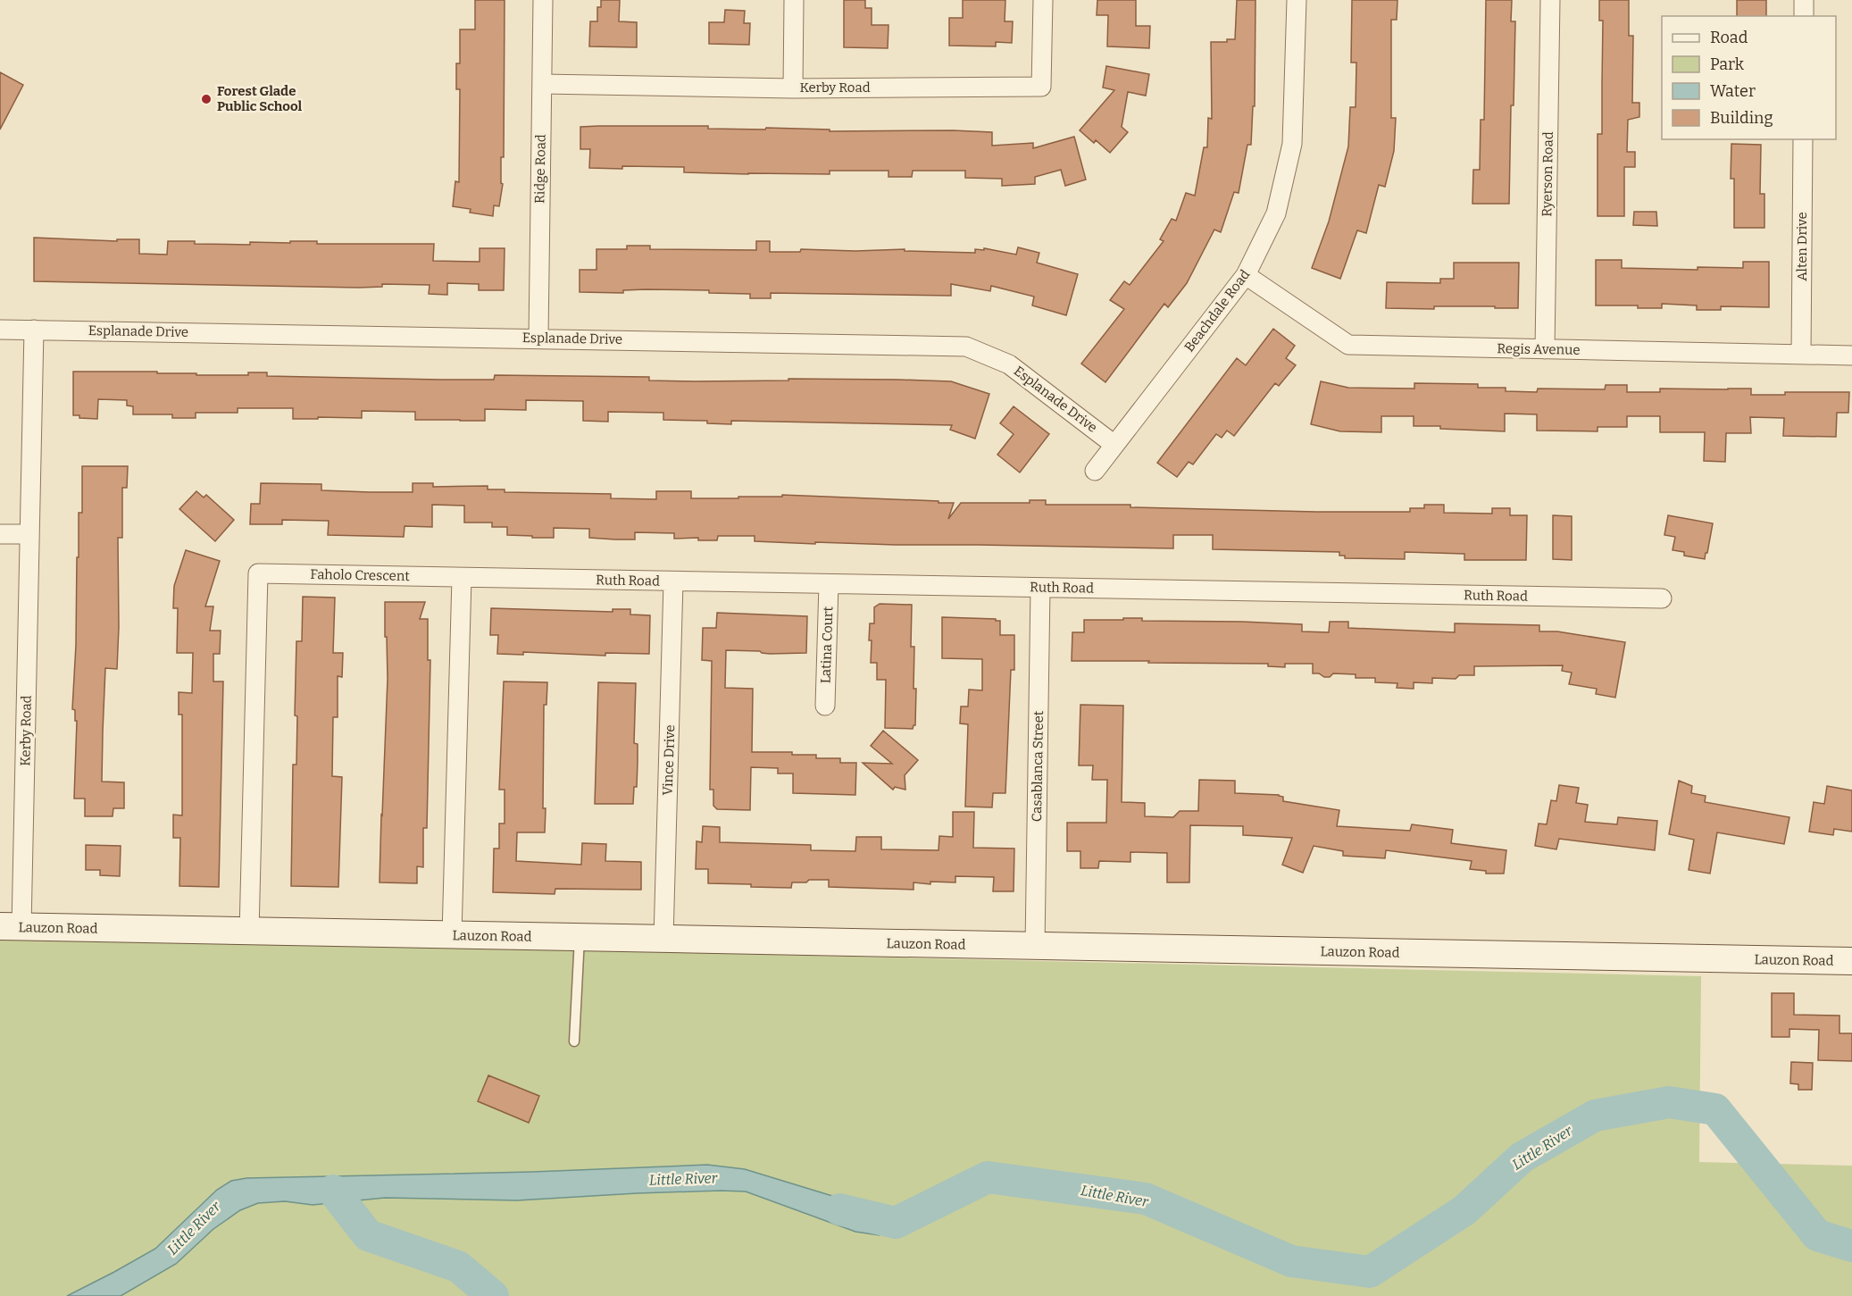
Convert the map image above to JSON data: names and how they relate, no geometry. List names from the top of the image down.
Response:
{
  "streets": {
    "street": [
      "Kerby Road",
      "Ridge Road",
      "Ryerson Road",
      "Alten Drive",
      "Beachdale Road",
      "Esplanade Drive",
      "Regis Avenue",
      "Faholo Crescent",
      "Ruth Road",
      "Latina Court",
      "Vince Drive",
      "Casablanca Street",
      "Lauzon Road"
    ]
  },
  "crossings": [
    ["Kerby Road", "Ridge Road"],
    ["Kerby Road", "Esplanade Drive"],
    ["Kerby Road", "Lauzon Road"],
    ["Ridge Road", "Esplanade Drive"],
    ["Ryerson Road", "Regis Avenue"],
    ["Alten Drive", "Regis Avenue"],
    ["Beachdale Road", "Esplanade Drive"],
    ["Beachdale Road", "Regis Avenue"],
    ["Faholo Crescent", "Ruth Road"],
    ["Faholo Crescent", "Lauzon Road"],
    ["Ruth Road", "Latina Court"],
    ["Ruth Road", "Vince Drive"],
    ["Ruth Road", "Casablanca Street"],
    ["Vince Drive", "Lauzon Road"],
    ["Casablanca Street", "Lauzon Road"]
  ],
  "water": ["Little River"],
  "places": ["Forest Glade Public School"],
  "legend": [
    "Road",
    "Park",
    "Water",
    "Building"
  ]
}
